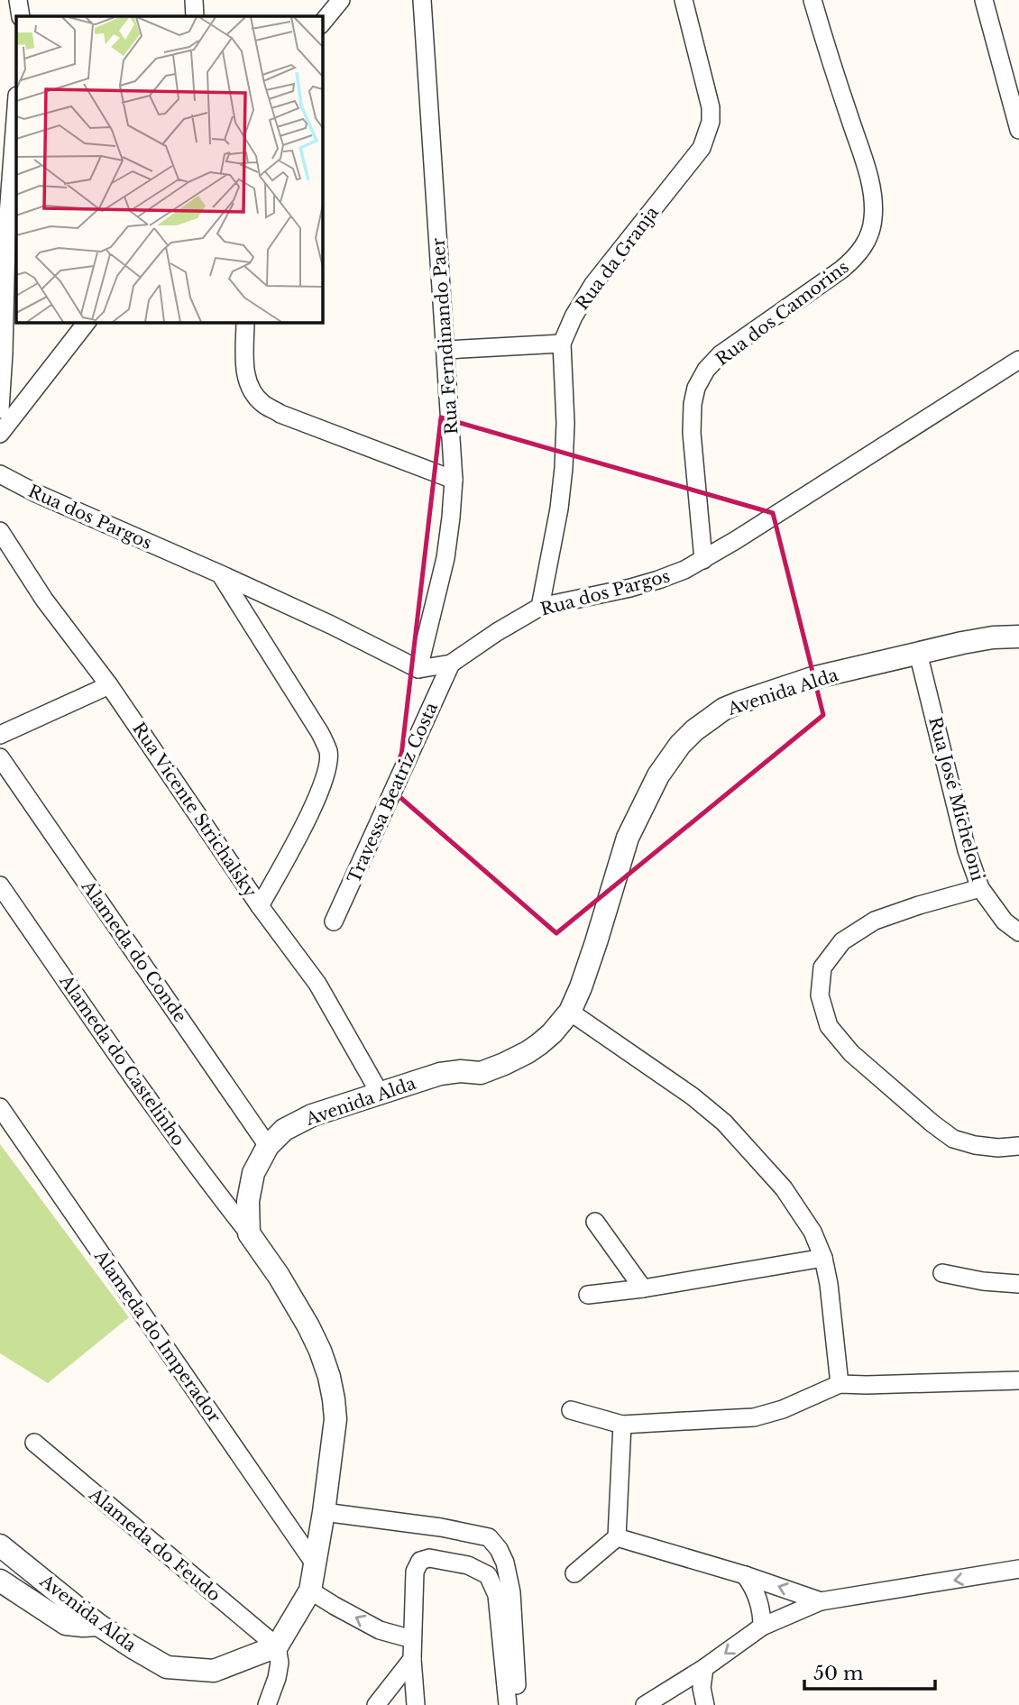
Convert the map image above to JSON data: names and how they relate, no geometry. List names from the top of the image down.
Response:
{
  "streets": {
    "street": [
      "Rua da Granja",
      "Rua dos Camorins",
      "Rua Ferndinando Paer",
      "Rua dos Pargos",
      "Avenida Alda",
      "Travessa Beatriz Costa",
      "Rua José Micheloni",
      "Rua Vicente Strichalsky",
      "Alameda do Conde",
      "Alameda do Castelinho",
      "Alameda do Imperador",
      "Alameda do Feudo"
    ]
  },
  "crossings": [
    ["Rua da Granja", "Rua dos Pargos"],
    ["Rua dos Camorins", "Rua dos Pargos"],
    ["Rua Ferndinando Paer", "Rua dos Pargos"],
    ["Rua dos Pargos", "Travessa Beatriz Costa"],
    ["Avenida Alda", "Rua José Micheloni"],
    ["Avenida Alda", "Rua Vicente Strichalsky"],
    ["Avenida Alda", "Alameda do Conde"],
    ["Avenida Alda", "Alameda do Castelinho"],
    ["Avenida Alda", "Alameda do Feudo"]
  ],
  "scale_bar": "50 m"
}
